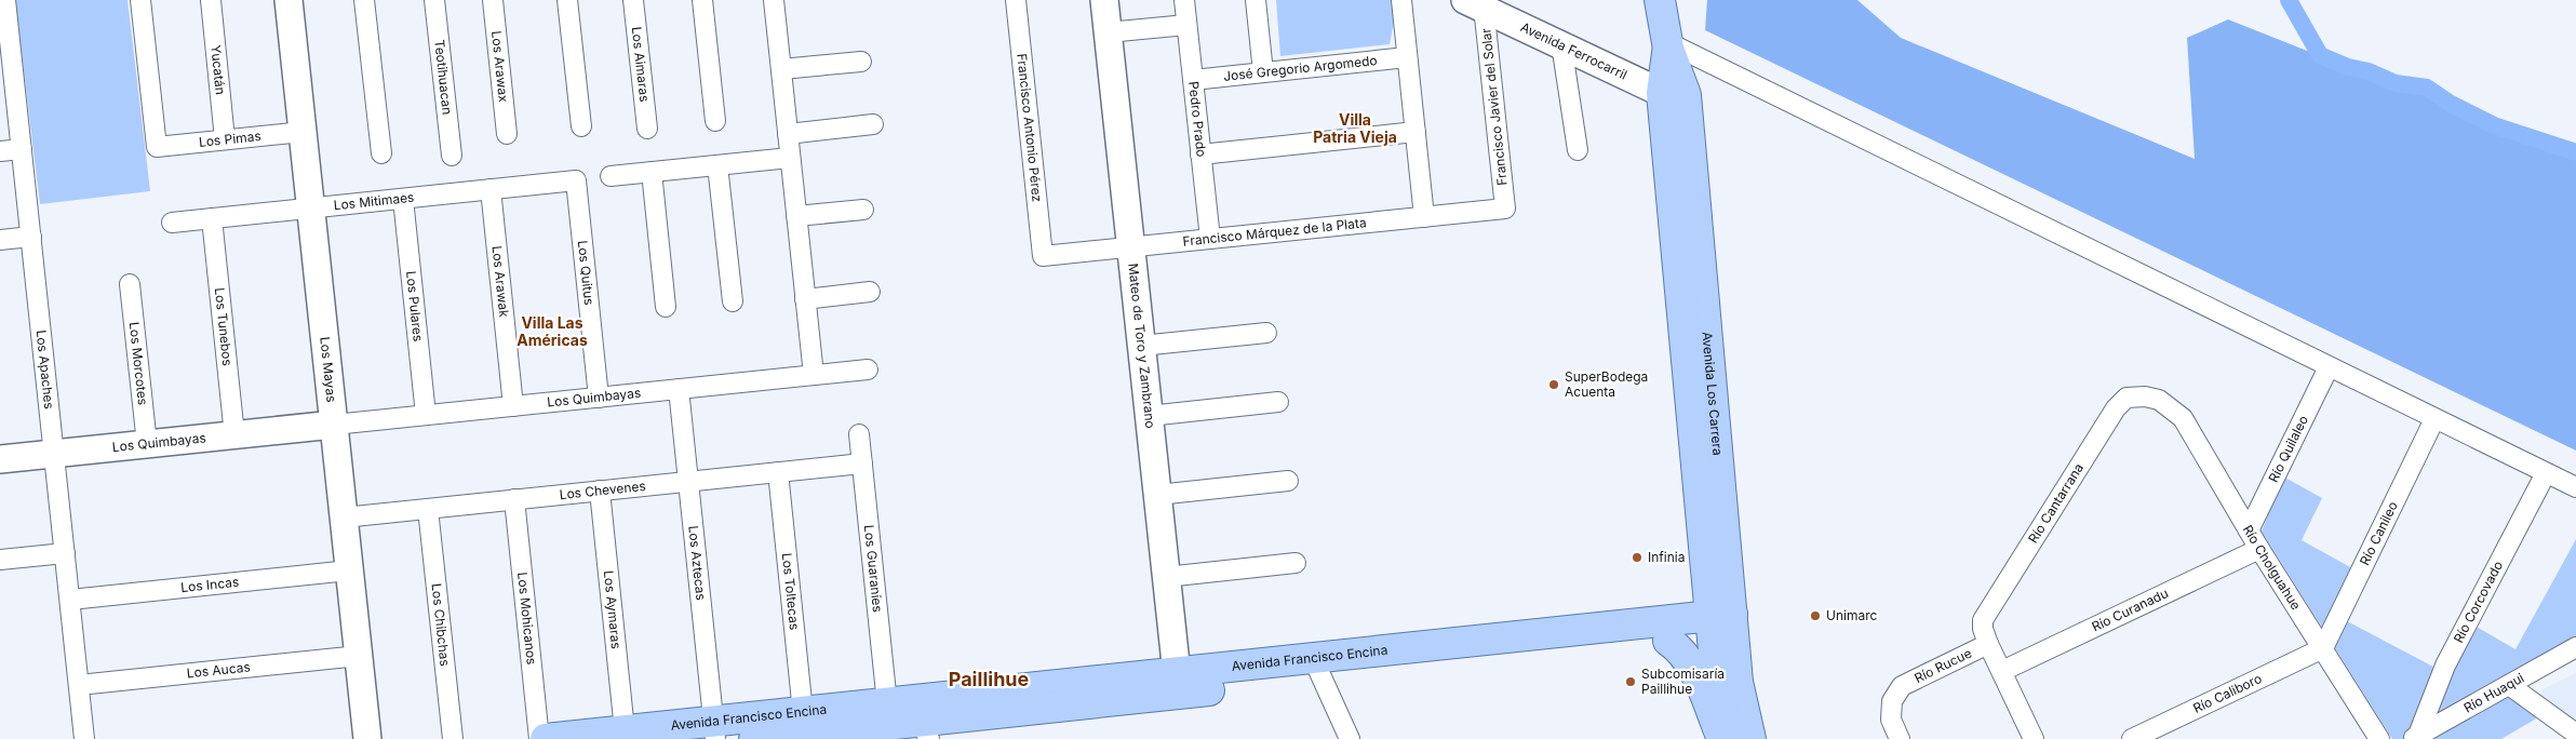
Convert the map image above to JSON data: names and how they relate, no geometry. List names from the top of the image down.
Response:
{
  "streets": {
    "main road": ["Avenida Los Carrera", "Avenida Francisco Encina"],
    "street": [
      "Avenida Ferrocarril",
      "Los Aimaras",
      "Los Arawax",
      "José Gregorio Argomedo",
      "Yucatán",
      "Teotihuacan",
      "Francisco Javier del Solar",
      "Pedro Prado",
      "Francisco Antonio Pérez",
      "Los Pimas",
      "Los Mitimaes",
      "Francisco Márquez de la Plata",
      "Los Quitus",
      "Los Arawak",
      "Los Pulares",
      "Los Tunebos",
      "Mateo de Toro y Zambrano",
      "Los Morcotes",
      "Los Apaches",
      "Los Mayas",
      "Los Quimbayas",
      "Río Quilaleo",
      "Los Chevenes",
      "Río Cantarrana",
      "Río Canileo",
      "Los Aztecas",
      "Río Cholguahue",
      "Los Guaraníes",
      "Los Incas",
      "Los Toltecas",
      "Río Corcovado",
      "Los Aymaras",
      "Río Curanadu",
      "Los Mohicanos",
      "Los Chibchas",
      "Río Rucue",
      "Los Aucas",
      "Río Caliboro",
      "Río Huaqui"
    ]
  },
  "crossings": [
    ["Avenida Ferrocarril", "Francisco Javier del Solar"],
    ["Avenida Ferrocarril", "Avenida Los Carrera"],
    ["José Gregorio Argomedo", "Pedro Prado"],
    ["Yucatán", "Los Pimas"],
    ["Francisco Javier del Solar", "Francisco Márquez de la Plata"],
    ["Pedro Prado", "Francisco Márquez de la Plata"],
    ["Francisco Antonio Pérez", "Francisco Márquez de la Plata"],
    ["Los Pimas", "Los Mayas"],
    ["Los Mitimaes", "Los Quitus"],
    ["Los Mitimaes", "Los Arawak"],
    ["Los Mitimaes", "Los Pulares"],
    ["Los Mitimaes", "Los Tunebos"],
    ["Los Mitimaes", "Los Mayas"],
    ["Francisco Márquez de la Plata", "Mateo de Toro y Zambrano"],
    ["Los Quitus", "Los Quimbayas"],
    ["Los Arawak", "Los Quimbayas"],
    ["Los Pulares", "Los Quimbayas"],
    ["Los Tunebos", "Los Quimbayas"],
    ["Mateo de Toro y Zambrano", "Avenida Francisco Encina"],
    ["Los Morcotes", "Los Quimbayas"],
    ["Los Apaches", "Los Quimbayas"],
    ["Los Apaches", "Los Incas"],
    ["Los Apaches", "Los Aucas"],
    ["Los Mayas", "Los Quimbayas"],
    ["Los Mayas", "Los Chevenes"],
    ["Los Mayas", "Los Incas"],
    ["Los Mayas", "Los Aucas"],
    ["Avenida Los Carrera", "Avenida Francisco Encina"],
    ["Los Quimbayas", "Los Aztecas"],
    ["Río Quilaleo", "Río Cholguahue"],
    ["Los Chevenes", "Los Aztecas"],
    ["Los Chevenes", "Los Guaraníes"],
    ["Los Chevenes", "Los Toltecas"],
    ["Los Chevenes", "Los Aymaras"],
    ["Los Chevenes", "Los Mohicanos"],
    ["Los Chevenes", "Los Chibchas"],
    ["Río Cantarrana", "Río Cholguahue"],
    ["Río Cantarrana", "Río Curanadu"],
    ["Río Cantarrana", "Río Rucue"],
    ["Río Canileo", "Río Cholguahue"],
    ["Río Canileo", "Río Caliboro"],
    ["Los Aztecas", "Avenida Francisco Encina"],
    ["Río Cholguahue", "Río Curanadu"],
    ["Río Cholguahue", "Río Caliboro"],
    ["Los Guaraníes", "Avenida Francisco Encina"],
    ["Los Toltecas", "Avenida Francisco Encina"],
    ["Río Corcovado", "Río Huaqui"],
    ["Los Aymaras", "Avenida Francisco Encina"]
  ],
  "districts": ["Villa Patria Vieja", "Villa Las Américas", "Paillihue"],
  "places": [
    "SuperBodega Acuenta",
    "Infinia",
    "Unimarc",
    "Subcomisaría Paillihue"
  ]
}
